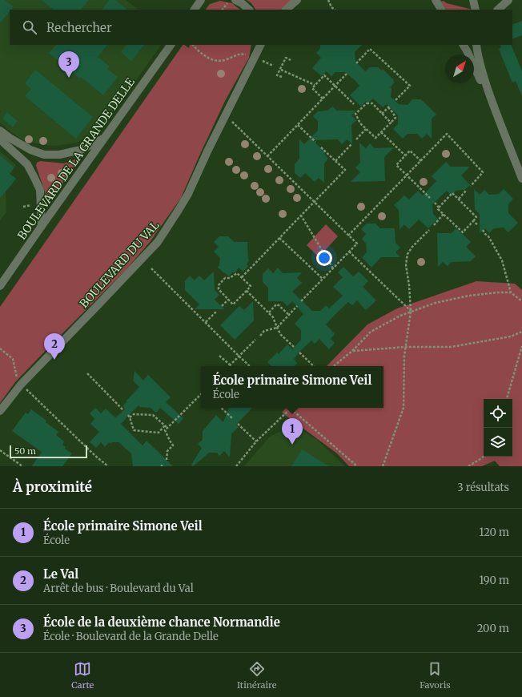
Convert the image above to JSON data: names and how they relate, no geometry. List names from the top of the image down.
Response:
{
  "streets": {
    "street": ["BOULEVARD DE LA GRANDE DELLE", "BOULEVARD DU VAL"]
  },
  "scale_bar": "50 m",
  "north": "top right",
  "page": {
    "search": "Rechercher",
    "pins": ["3", "2", "1"],
    "popup": ["École primaire Simone Veil", "École"],
    "scale": "50 m",
    "heading": ["À proximité", "3 résultats"],
    "list": [
      {
        "mark": "1",
        "name": "École primaire Simone Veil",
        "note": "École",
        "value": "120 m"
      },
      {
        "mark": "2",
        "name": "Le Val",
        "note": "Arrêt de bus · Boulevard du Val",
        "value": "190 m"
      },
      {
        "mark": "3",
        "name": "École de la deuxième chance Normandie",
        "note": "École · Boulevard de la Grande Delle",
        "value": "200 m"
      }
    ],
    "nav": ["Carte", "Itinéraire", "Favoris"]
  }
}
